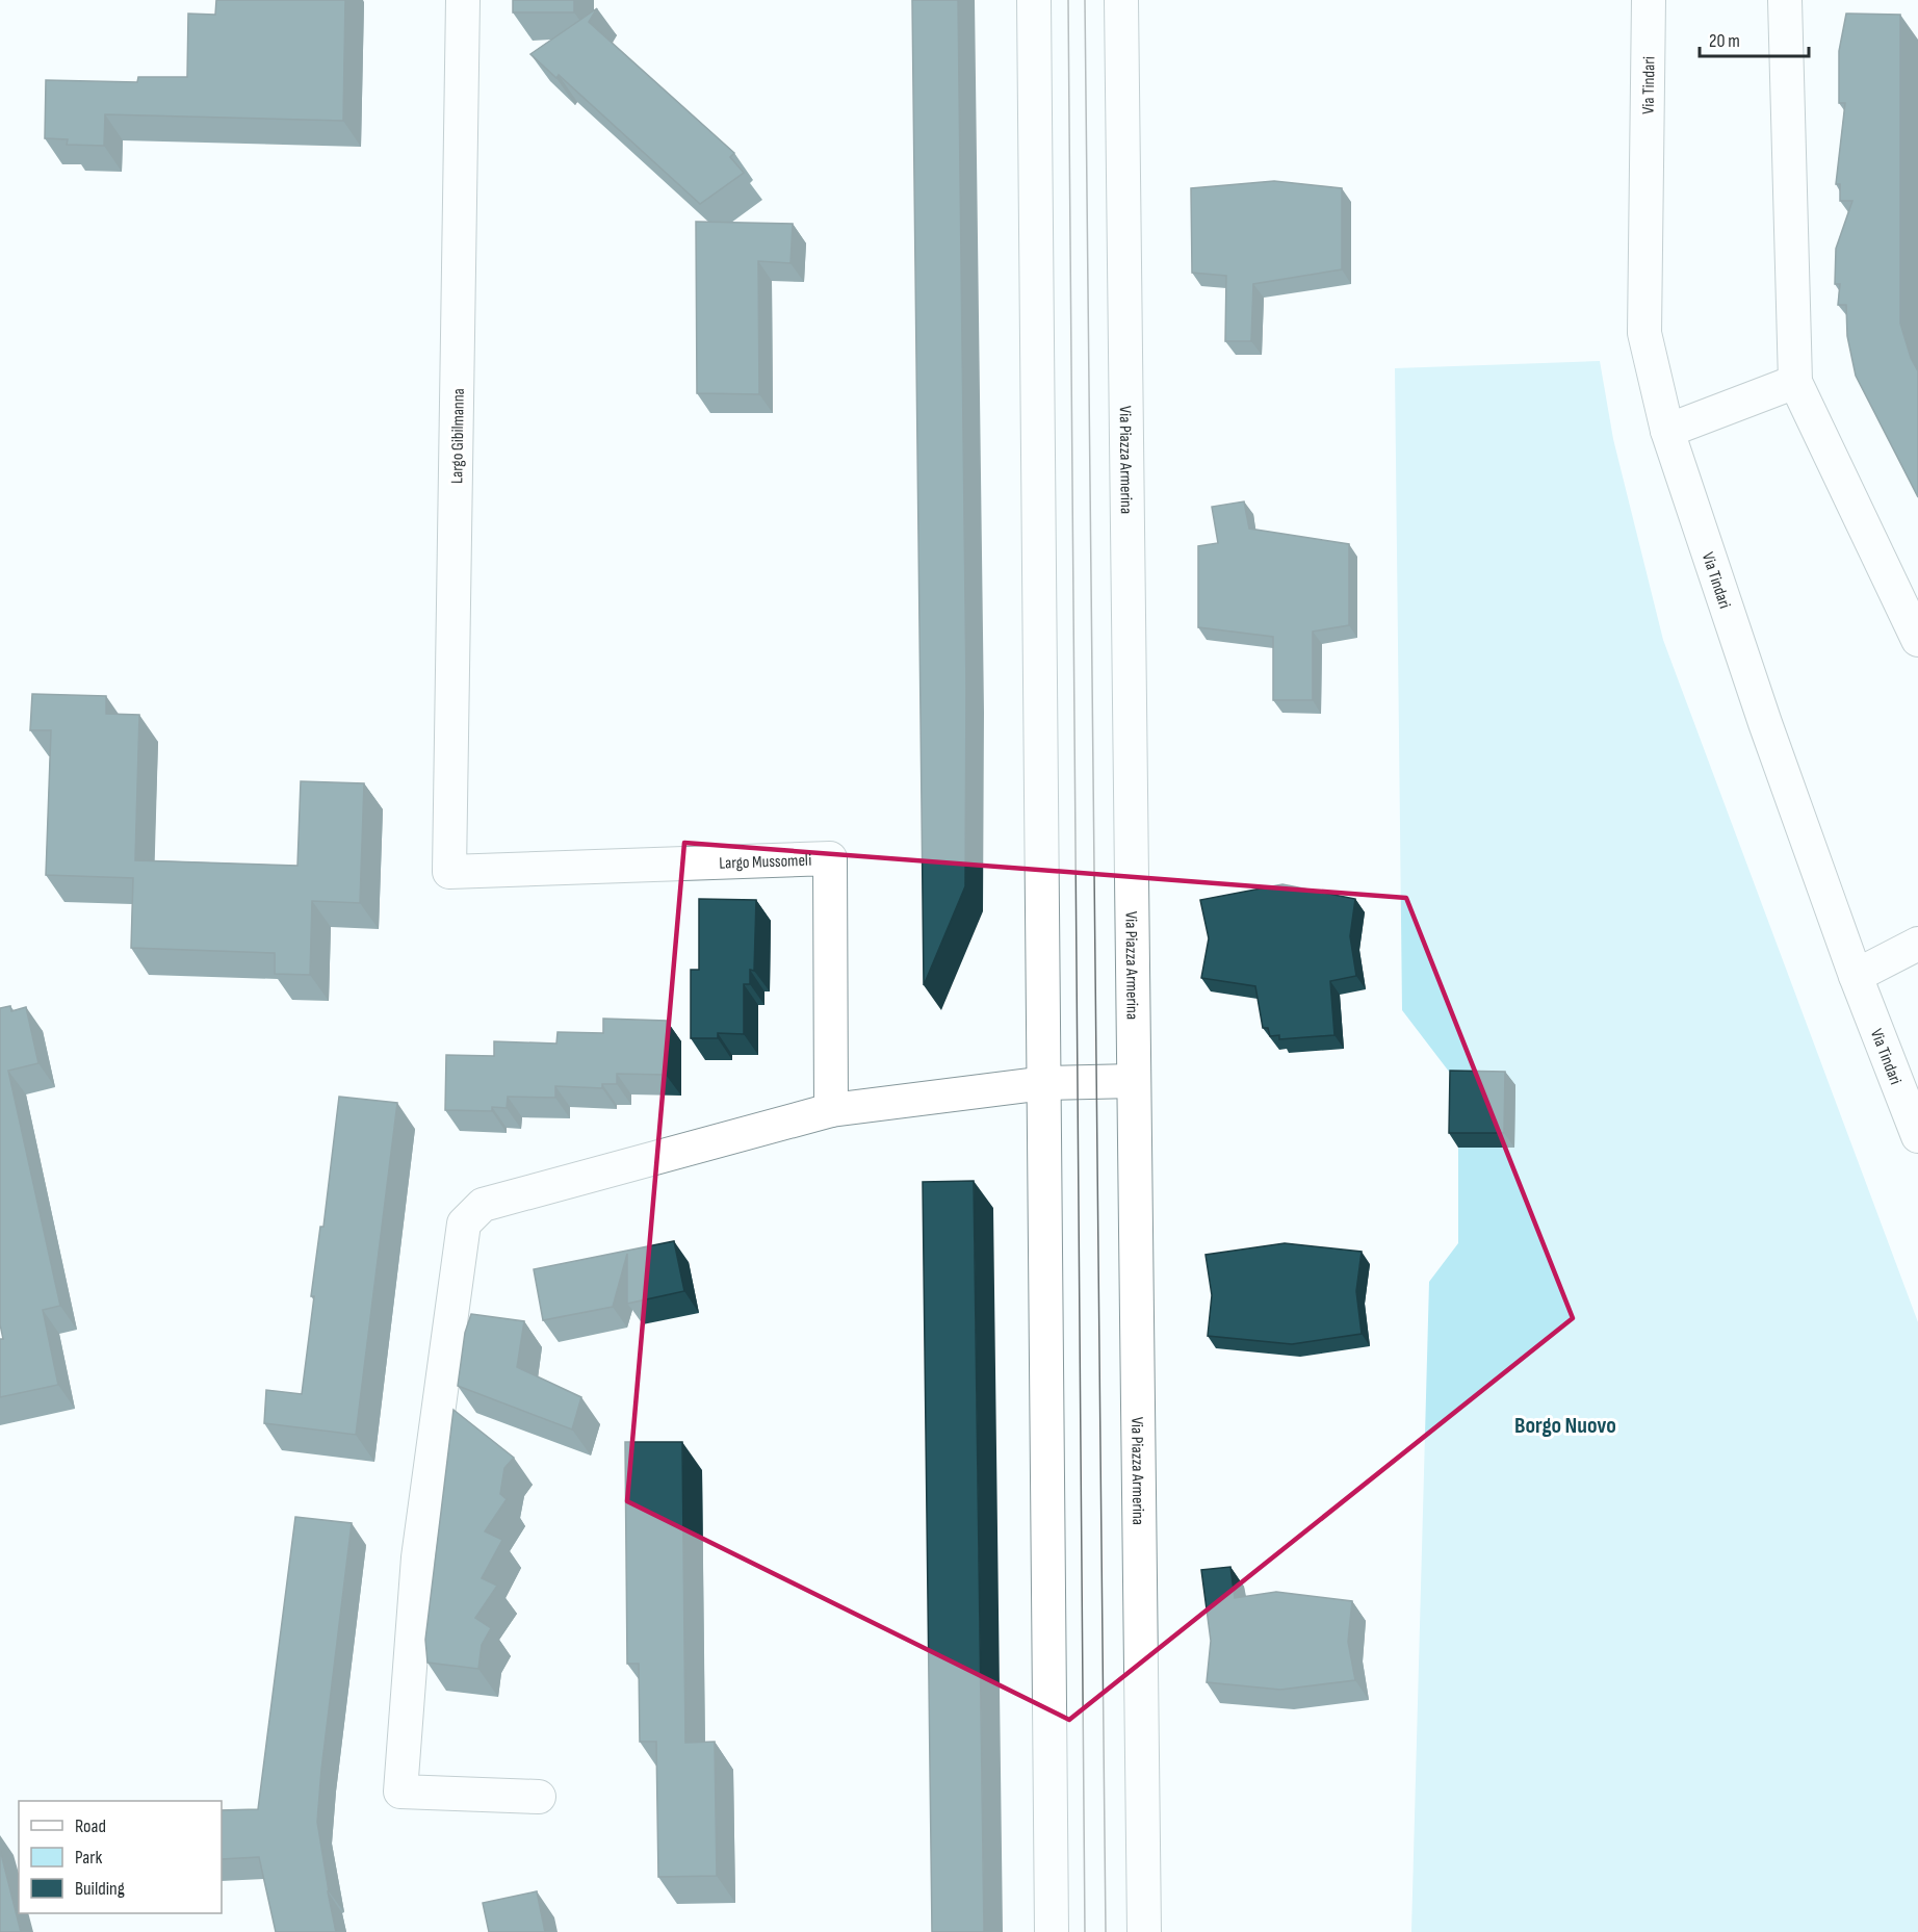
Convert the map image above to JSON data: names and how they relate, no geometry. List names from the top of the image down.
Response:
{
  "streets": {
    "street": [
      "Via Tindari",
      "Largo Gibilmanna",
      "Via Piazza Armerina",
      "Largo Mussomeli"
    ]
  },
  "crossings": [
    ["Largo Gibilmanna", "Largo Mussomeli"]
  ],
  "districts": ["Borgo Nuovo"],
  "legend": ["Road", "Park", "Building"],
  "scale_bar": "20 m"
}
